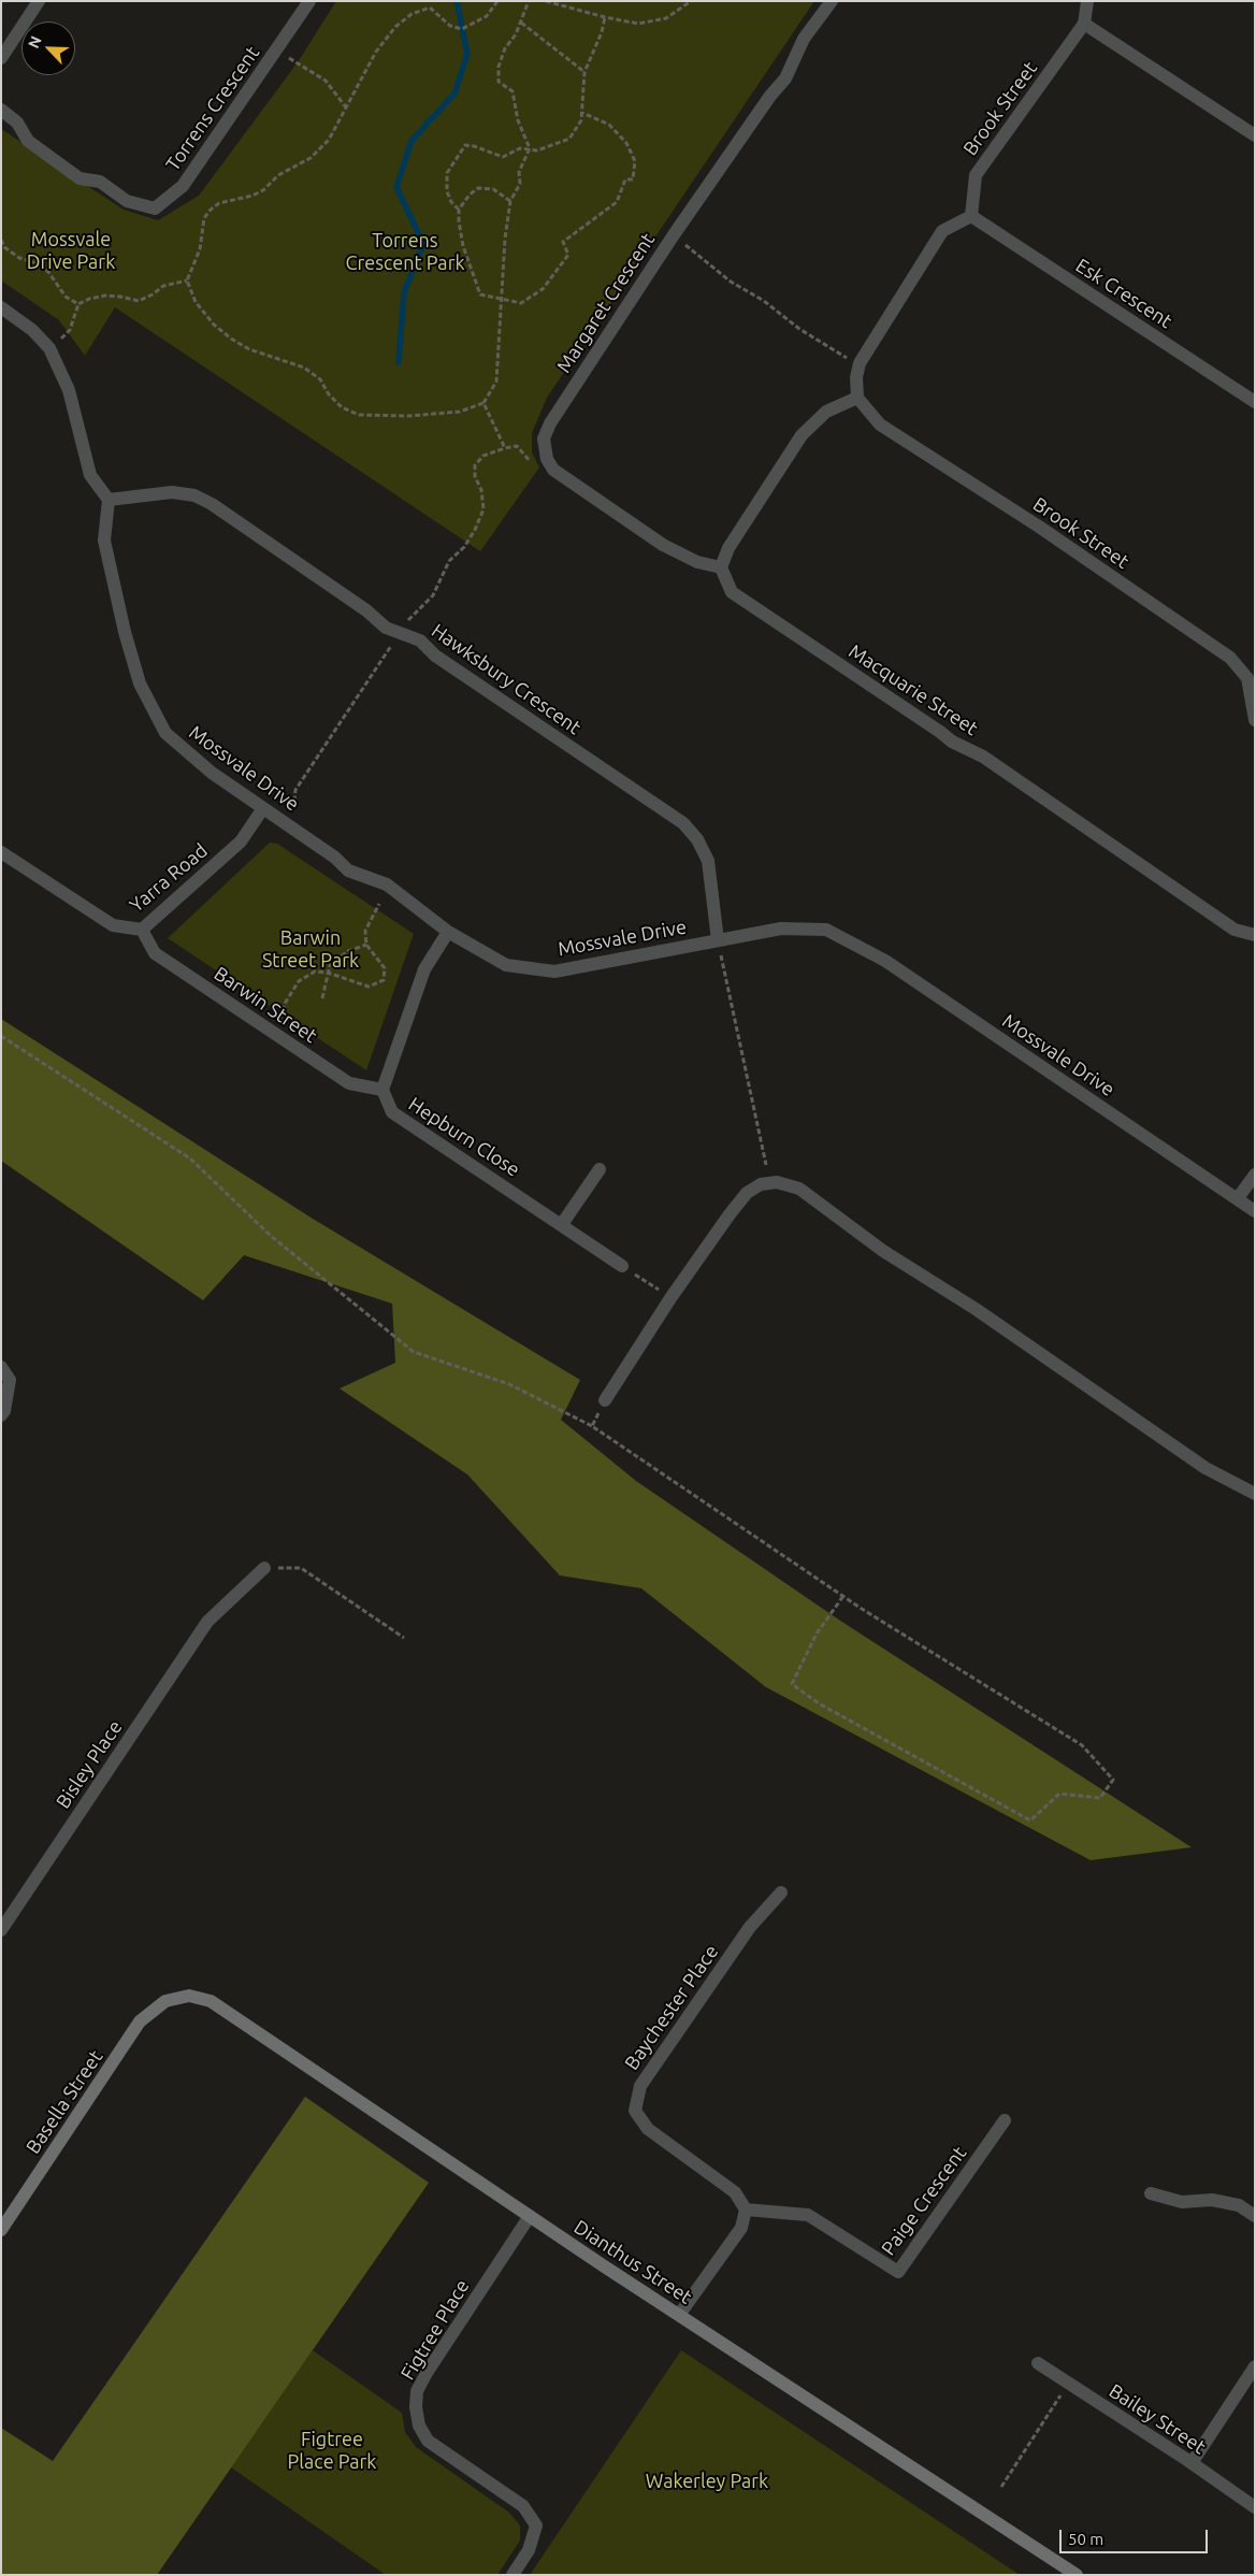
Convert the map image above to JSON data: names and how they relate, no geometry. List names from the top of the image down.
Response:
{
  "streets": {
    "street": [
      "Torrens Crescent",
      "Brook Street",
      "Esk Crescent",
      "Margaret Crescent",
      "Hawksbury Crescent",
      "Macquarie Street",
      "Mossvale Drive",
      "Yarra Road",
      "Barwin Street",
      "Hepburn Close",
      "Bisley Place",
      "Baychester Place",
      "Basella Street",
      "Paige Crescent",
      "Dianthus Street",
      "Figtree Place",
      "Bailey Street"
    ]
  },
  "crossings": [
    ["Brook Street", "Esk Crescent"],
    ["Hawksbury Crescent", "Mossvale Drive"],
    ["Mossvale Drive", "Yarra Road"],
    ["Yarra Road", "Barwin Street"],
    ["Barwin Street", "Hepburn Close"],
    ["Baychester Place", "Paige Crescent"],
    ["Basella Street", "Dianthus Street"],
    ["Dianthus Street", "Figtree Place"]
  ],
  "parks": [
    "Mossvale Drive Park",
    "Torrens Crescent Park",
    "Barwin Street Park",
    "Figtree Place Park",
    "Wakerley Park"
  ],
  "scale_bar": "50 m",
  "north": "top left"
}
